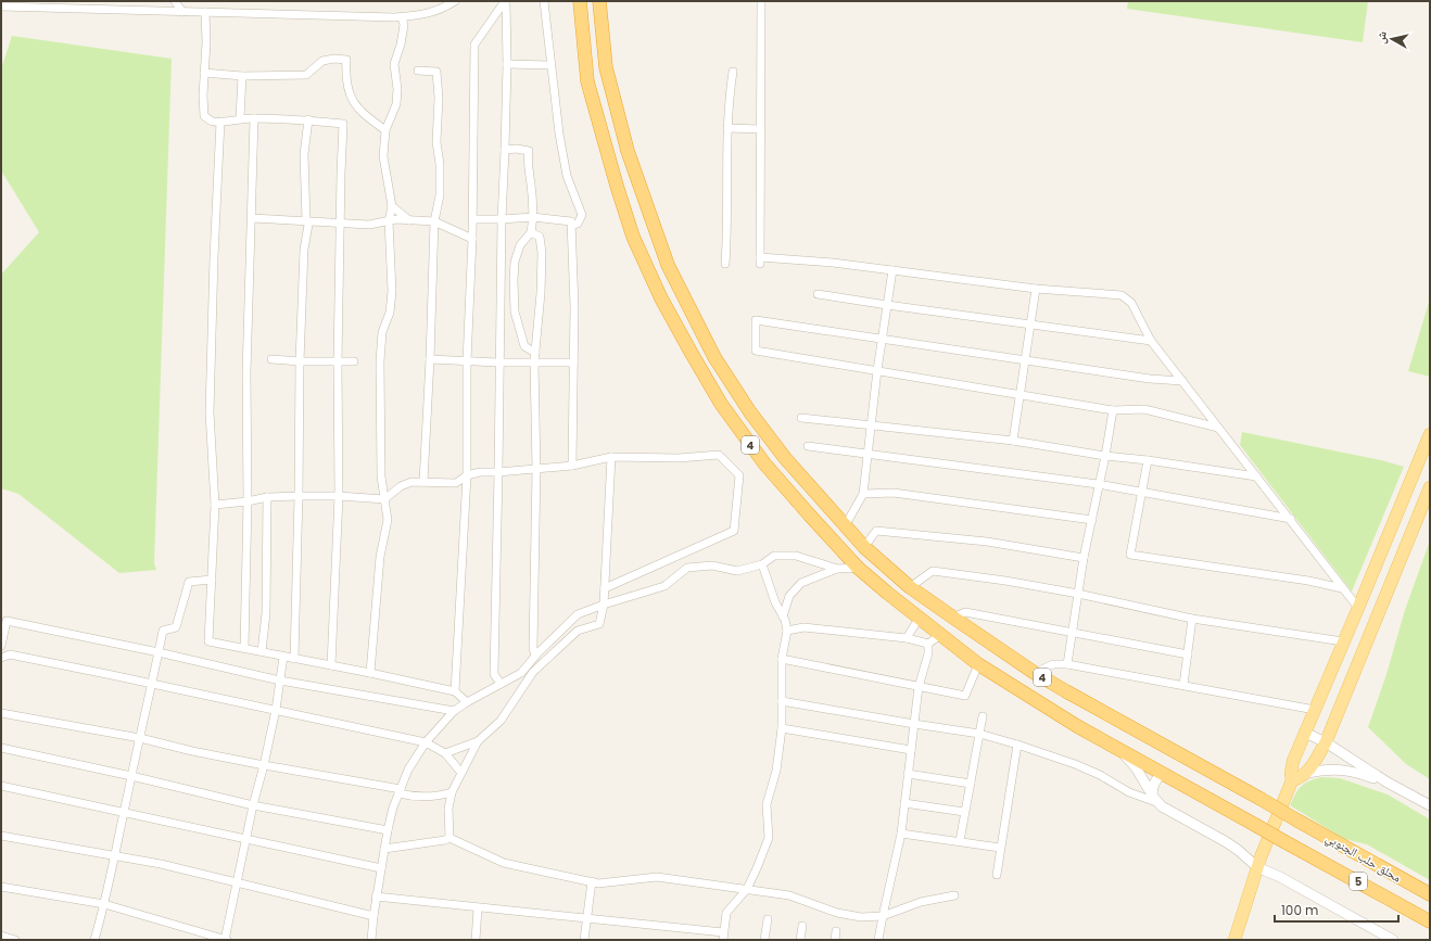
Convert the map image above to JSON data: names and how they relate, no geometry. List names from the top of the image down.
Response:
{
  "streets": {
    "highway": ["4", "محلق حلب الجنوبي", "5"]
  },
  "crossings": [
    ["4", "محلق حلب الجنوبي"]
  ],
  "scale_bar": "100 m",
  "north": "left"
}
